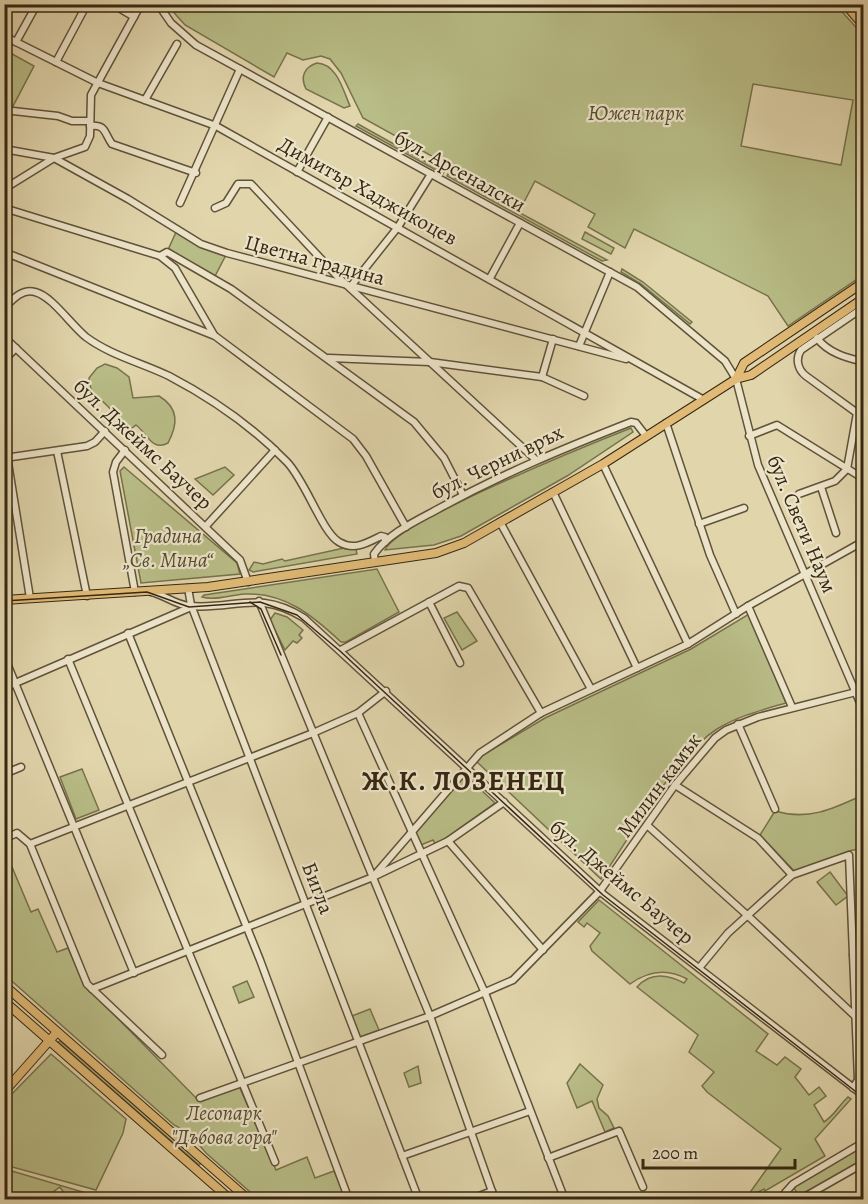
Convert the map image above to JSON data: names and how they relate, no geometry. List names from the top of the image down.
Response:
{
  "streets": {
    "street": [
      "бул. Арсеналски",
      "Димитър Хаджикоцев",
      "Цветна градина",
      "бул. Джеймс Баучер",
      "бул. Черни връх",
      "бул. Свети Наум",
      "Милин камък",
      "Бигла"
    ]
  },
  "crossings": [
    ["бул. Арсеналски", "бул. Свети Наум"],
    ["Димитър Хаджикоцев", "Цветна градина"],
    ["бул. Джеймс Баучер", "Милин камък"],
    ["бул. Джеймс Баучер", "Бигла"],
    ["бул. Свети Наум", "Милин камък"],
    ["Милин камък", "Бигла"]
  ],
  "districts": ["Ж.К. ЛОЗЕНЕЦ"],
  "parks": ["Южен парк", "Градина „Св. Мина“", "Лесопарк \"Дъбова гора\""],
  "scale_bar": "200 m"
}
